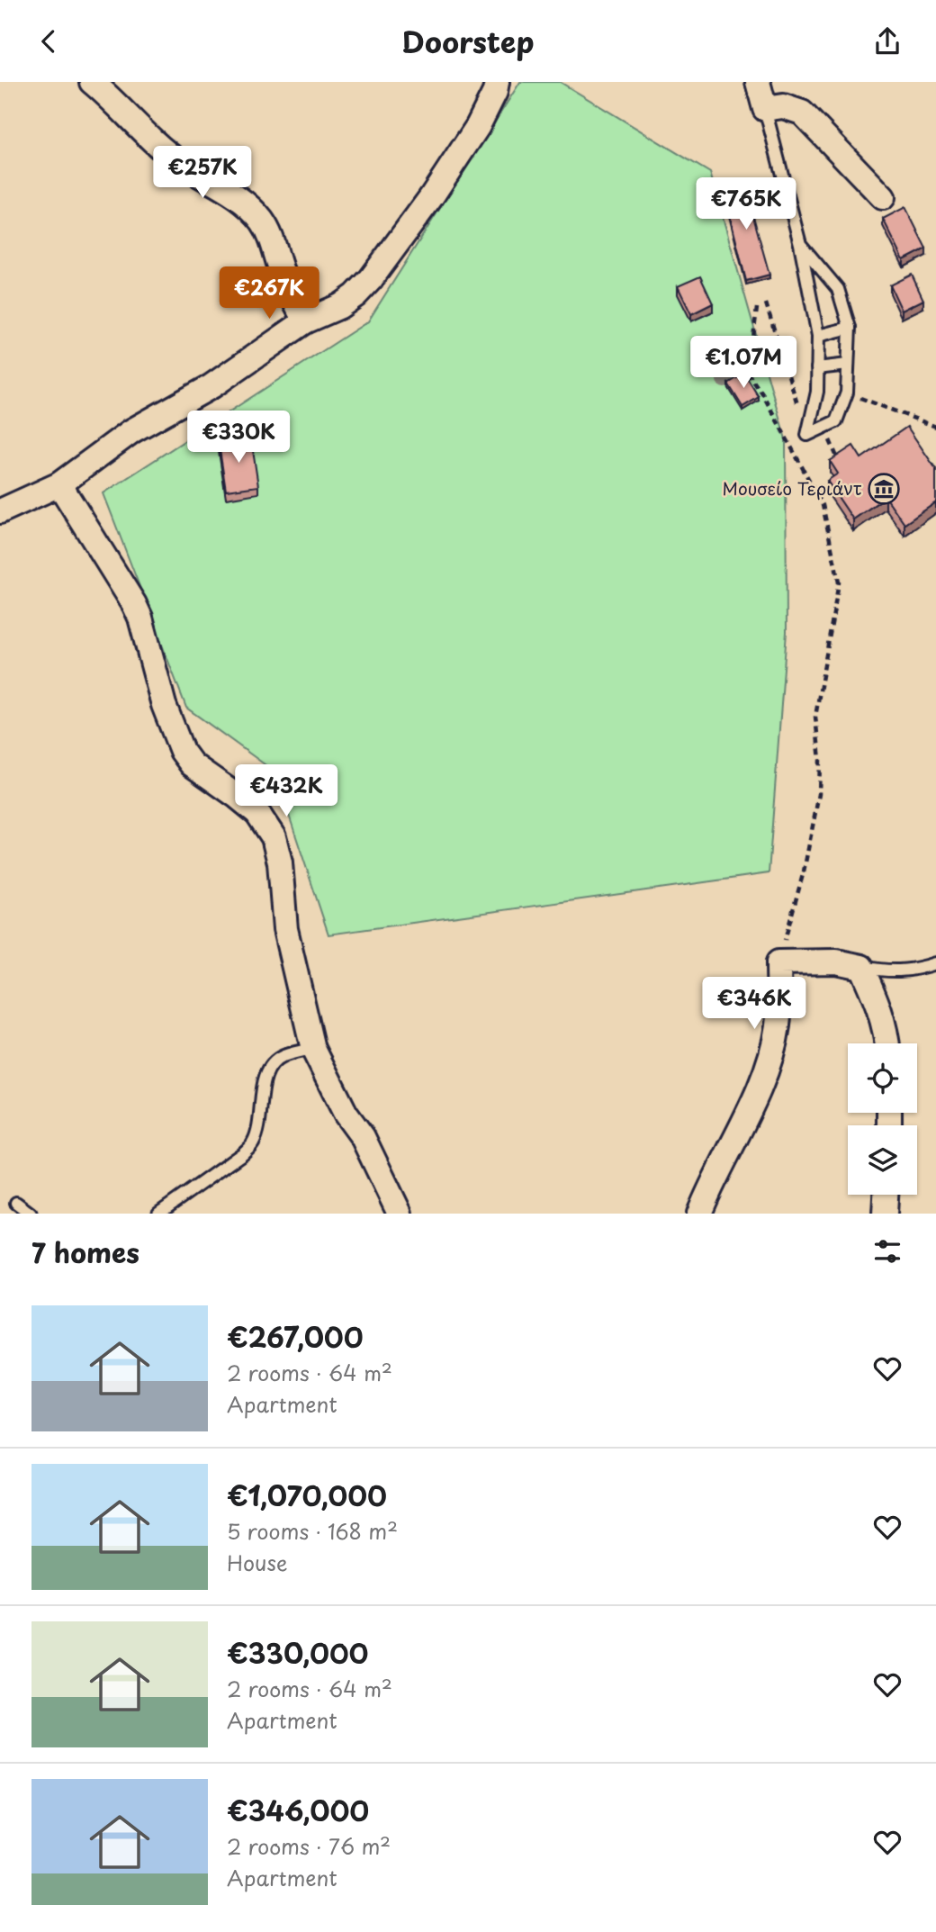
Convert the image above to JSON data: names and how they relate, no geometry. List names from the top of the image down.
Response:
{
  "places": {
    "museum": ["Μουσείο Τεριάντ"]
  },
  "page": {
    "header": "Doorstep",
    "price": [
      "€257K",
      "€765K",
      "€267K",
      "€1.07M",
      "€330K",
      "€432K",
      "€346K"
    ],
    "heading": "7 homes",
    "list": [
      {
        "name": "€267,000",
        "note": "2 rooms · 64 m² · Apartment"
      },
      {
        "name": "€1,070,000",
        "note": "5 rooms · 168 m² · House"
      },
      {
        "name": "€330,000",
        "note": "2 rooms · 64 m² · Apartment"
      },
      {
        "name": "€346,000",
        "note": "2 rooms · 76 m² · Apartment"
      }
    ]
  }
}
